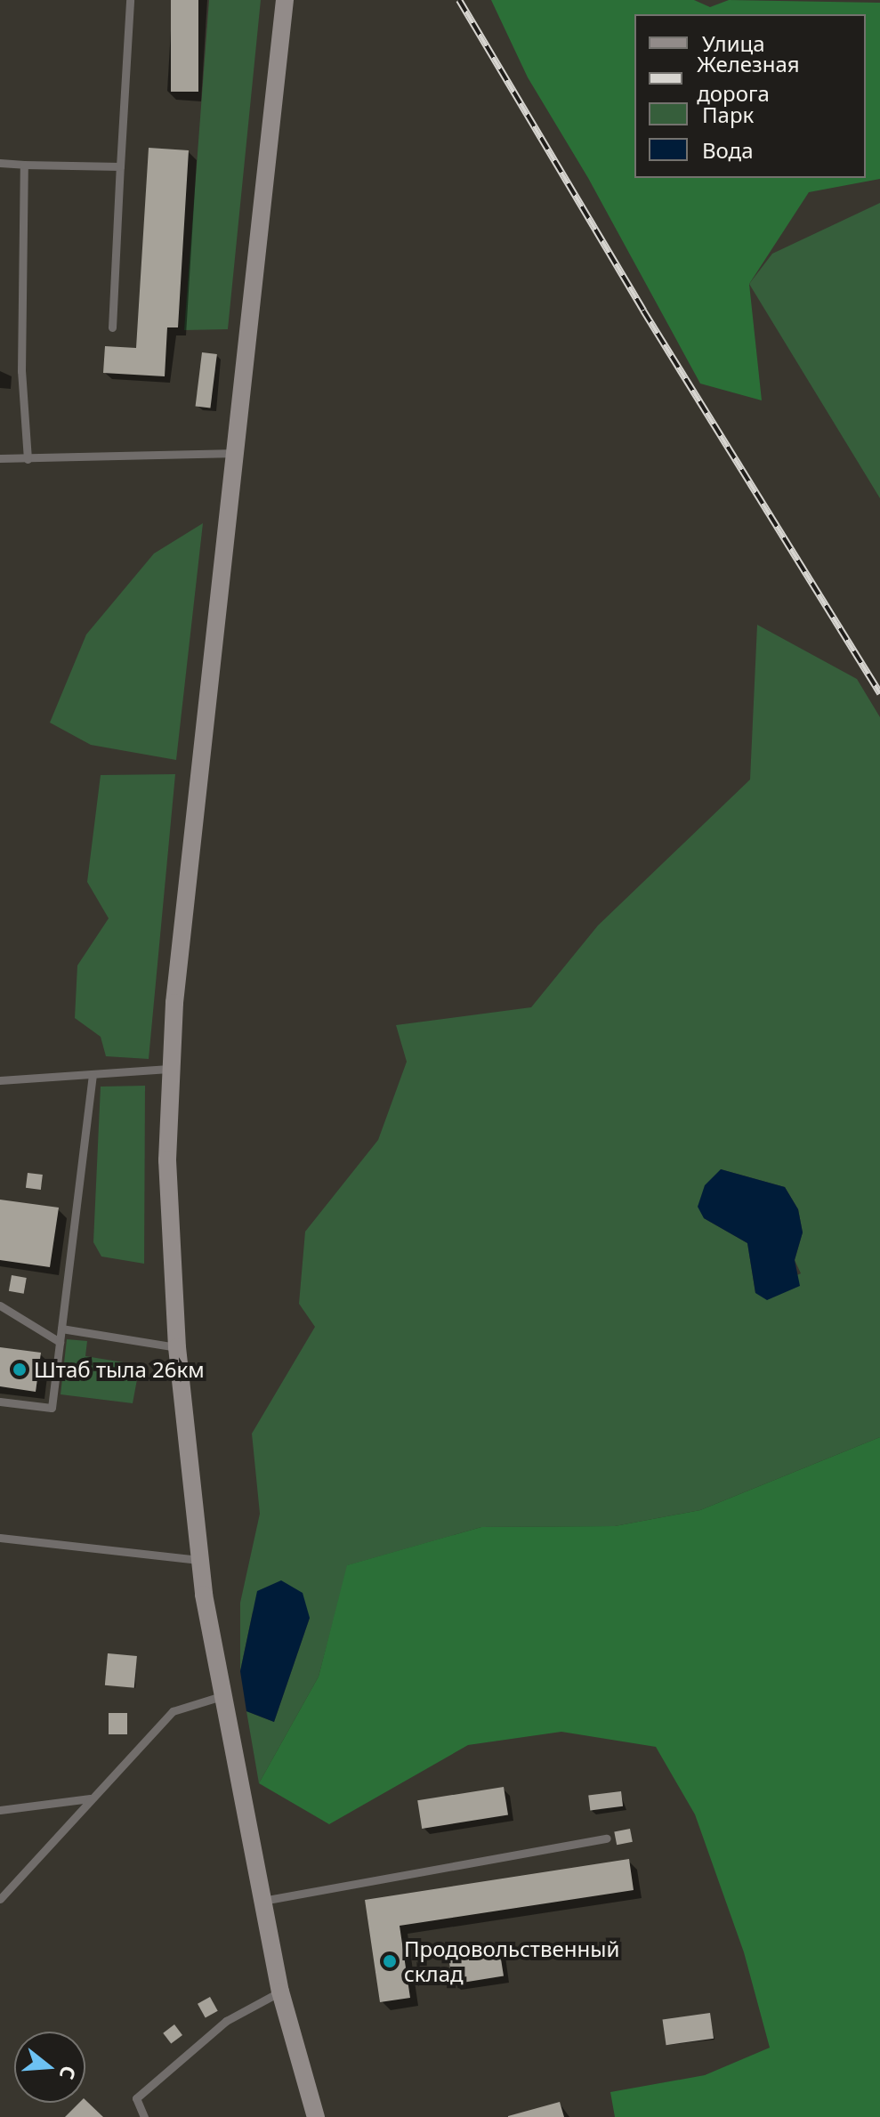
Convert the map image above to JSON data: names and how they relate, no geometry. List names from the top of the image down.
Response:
{
  "places": ["Штаб тыла 26км", "Продовольственный склад"],
  "legend": [
    "Улица",
    "Железная дорога",
    "Парк",
    "Вода"
  ],
  "north": "right"
}
